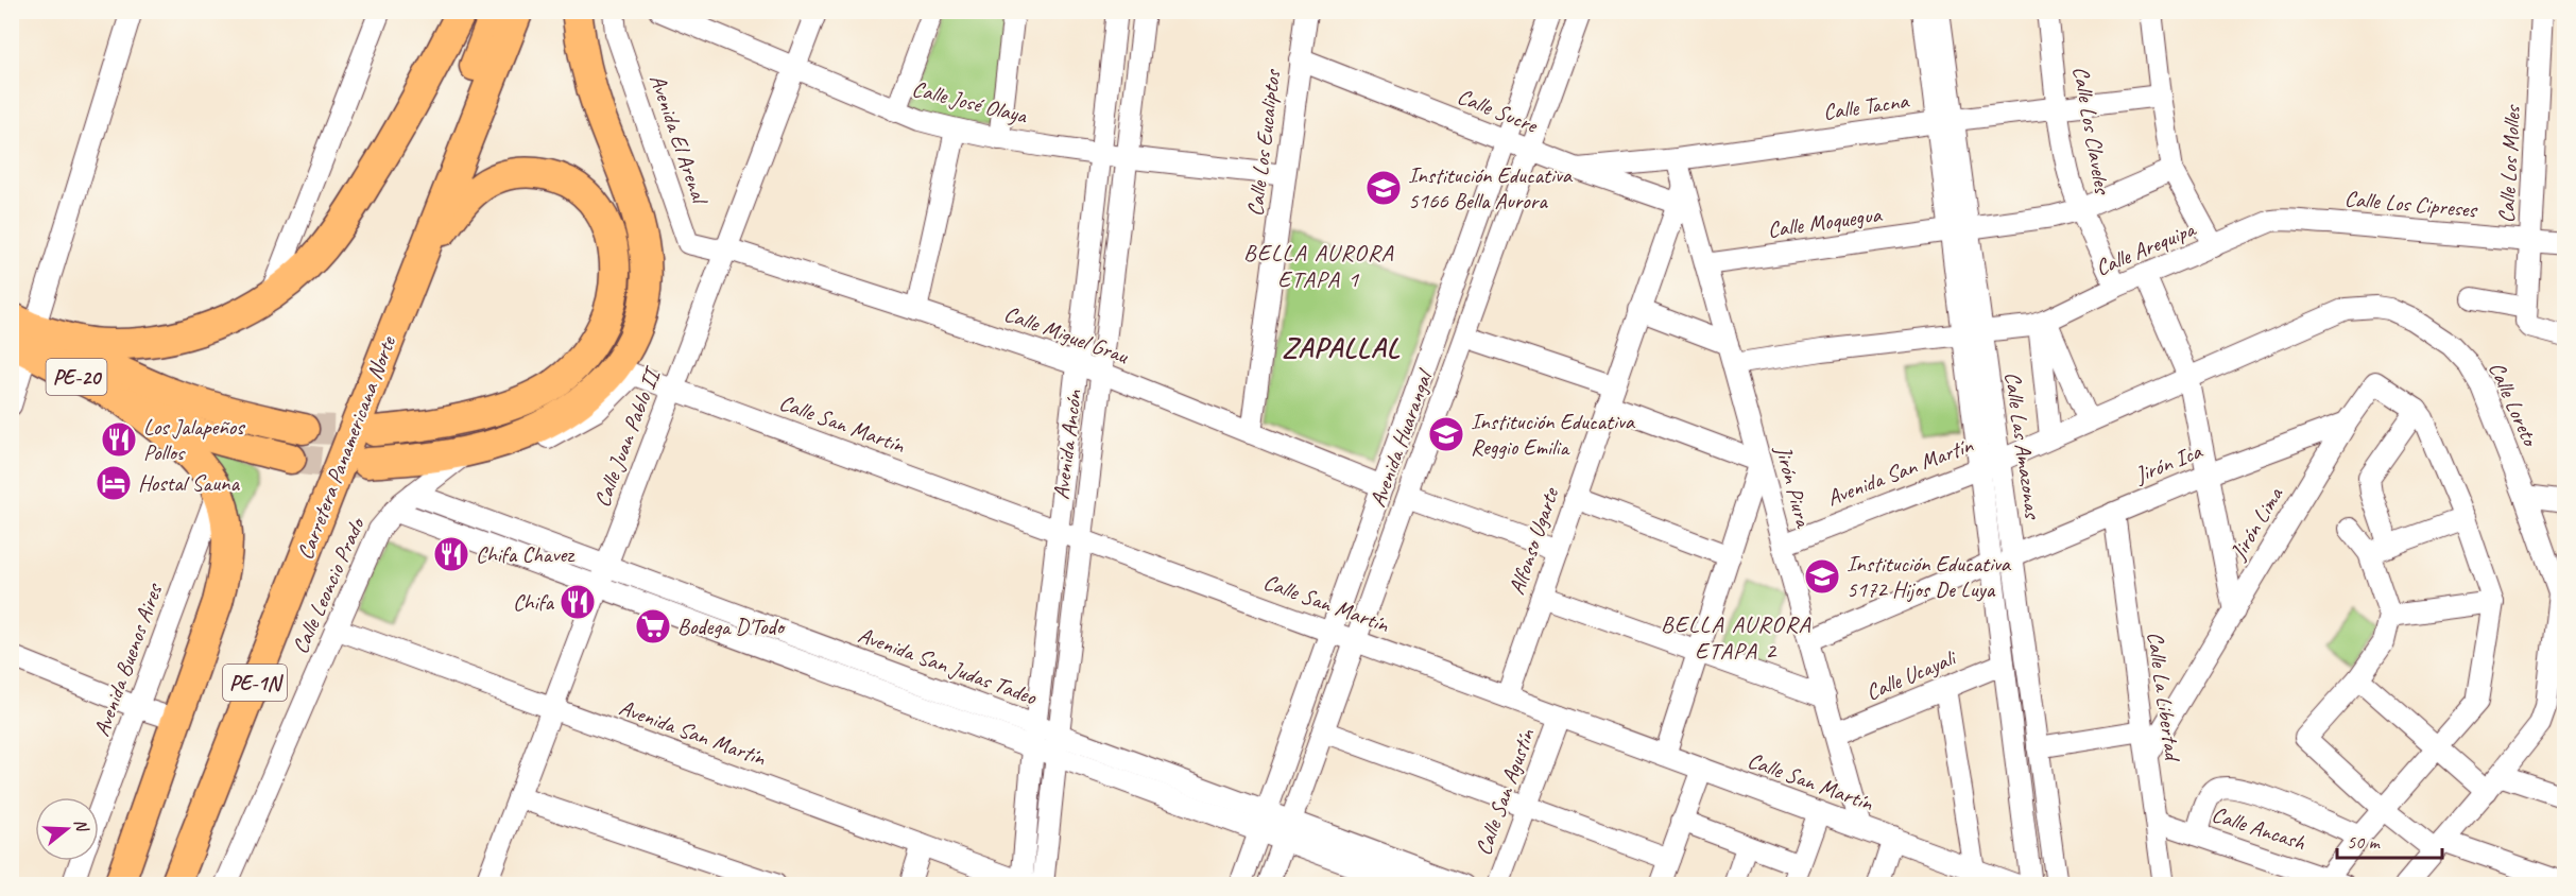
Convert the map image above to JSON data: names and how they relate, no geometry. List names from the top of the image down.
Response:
{
  "streets": {
    "highway": ["PE-20", "Carretera Panamericana Norte", "PE-1N"],
    "street": [
      "Calle José Olaya",
      "Calle Tacna",
      "Calle Sucre",
      "Calle Los Claveles",
      "Avenida El Arenal",
      "Calle Los Eucaliptos",
      "Calle Los Molles",
      "Calle Los Cipreses",
      "Calle Moquegua",
      "Calle Arequipa",
      "Calle Miguel Grau",
      "Calle Loreto",
      "Calle San Martín",
      "Calle Juan Pablo II",
      "Avenida Huarangal",
      "Avenida Ancón",
      "Calle Las Amazonas",
      "Jirón Ica",
      "Avenida San Martín",
      "Jirón Piura",
      "Jirón Lima",
      "Alfonso Ugarte",
      "Calle Leoncio Prado",
      "Avenida Buenos Aires",
      "Avenida San Judas Tadeo",
      "Calle Ucayali",
      "Calle La Libertad",
      "Calle San Agustín",
      "Calle Ancash"
    ]
  },
  "crossings": [
    ["Calle José Olaya", "Calle Los Eucaliptos"],
    ["Calle José Olaya", "Calle Juan Pablo II"],
    ["Calle José Olaya", "Avenida Ancón"],
    ["Calle Tacna", "Calle Sucre"],
    ["Calle Tacna", "Calle Los Claveles"],
    ["Calle Tacna", "Calle Las Amazonas"],
    ["Calle Tacna", "Jirón Piura"],
    ["Calle Sucre", "Calle Los Eucaliptos"],
    ["Calle Sucre", "Avenida Huarangal"],
    ["Calle Sucre", "Jirón Piura"],
    ["Calle Sucre", "Alfonso Ugarte"],
    ["Calle Los Claveles", "Calle Moquegua"],
    ["Calle Los Claveles", "Calle Arequipa"],
    ["Avenida El Arenal", "Calle Miguel Grau"],
    ["Avenida El Arenal", "Calle Juan Pablo II"],
    ["Calle Los Eucaliptos", "Calle Miguel Grau"],
    ["Calle Los Molles", "Calle Los Cipreses"],
    ["Calle Los Cipreses", "Calle Arequipa"],
    ["Calle Moquegua", "Calle Las Amazonas"],
    ["Calle Moquegua", "Jirón Piura"],
    ["Calle Arequipa", "Calle Las Amazonas"],
    ["Calle Arequipa", "Jirón Piura"],
    ["Calle Miguel Grau", "Calle Juan Pablo II"],
    ["Calle Miguel Grau", "Avenida Huarangal"],
    ["Calle Miguel Grau", "Avenida Ancón"],
    ["Calle Loreto", "Calle Las Amazonas"],
    ["Calle Loreto", "Avenida San Martín"],
    ["Calle San Martín", "Calle Juan Pablo II"],
    ["Calle San Martín", "Avenida Huarangal"],
    ["Calle San Martín", "Avenida Ancón"],
    ["Calle San Martín", "Jirón Piura"],
    ["Calle San Martín", "Alfonso Ugarte"],
    ["Calle San Martín", "Calle Leoncio Prado"],
    ["Calle San Martín", "Calle San Agustín"],
    ["Calle Juan Pablo II", "Avenida San Martín"],
    ["Calle Juan Pablo II", "Avenida San Judas Tadeo"],
    ["Avenida Huarangal", "Avenida San Judas Tadeo"],
    ["Avenida Ancón", "Avenida San Martín"],
    ["Avenida Ancón", "Avenida San Judas Tadeo"],
    ["Calle Las Amazonas", "Jirón Ica"],
    ["Calle Las Amazonas", "Avenida San Martín"],
    ["Calle Las Amazonas", "Calle Ucayali"],
    ["Jirón Ica", "Jirón Piura"],
    ["Jirón Ica", "Jirón Lima"],
    ["Jirón Ica", "Calle La Libertad"],
    ["Avenida San Martín", "Jirón Piura"],
    ["Avenida San Martín", "Calle Leoncio Prado"],
    ["Jirón Piura", "Alfonso Ugarte"],
    ["Jirón Piura", "Calle Ucayali"],
    ["Jirón Lima", "Calle La Libertad"],
    ["Calle Leoncio Prado", "Avenida San Judas Tadeo"],
    ["Calle La Libertad", "Calle Ancash"]
  ],
  "districts": ["BELLA AURORA ETAPA 1", "ZAPALLAL", "BELLA AURORA ETAPA 2"],
  "places": {
    "school or university": ["Institución Educativa 5166 Bella Aurora", "Institución Educativa Reggio Emilia", "Institución Educativa 5172 Hijos De Luya"],
    "restaurant": ["Los Jalapeños Pollos", "Chifa Chavez", "Chifa"],
    "hotel": ["Hostal Sauna"],
    "supermarket": ["Bodega D'Todo"]
  },
  "scale_bar": "50 m",
  "north": "right"
}
